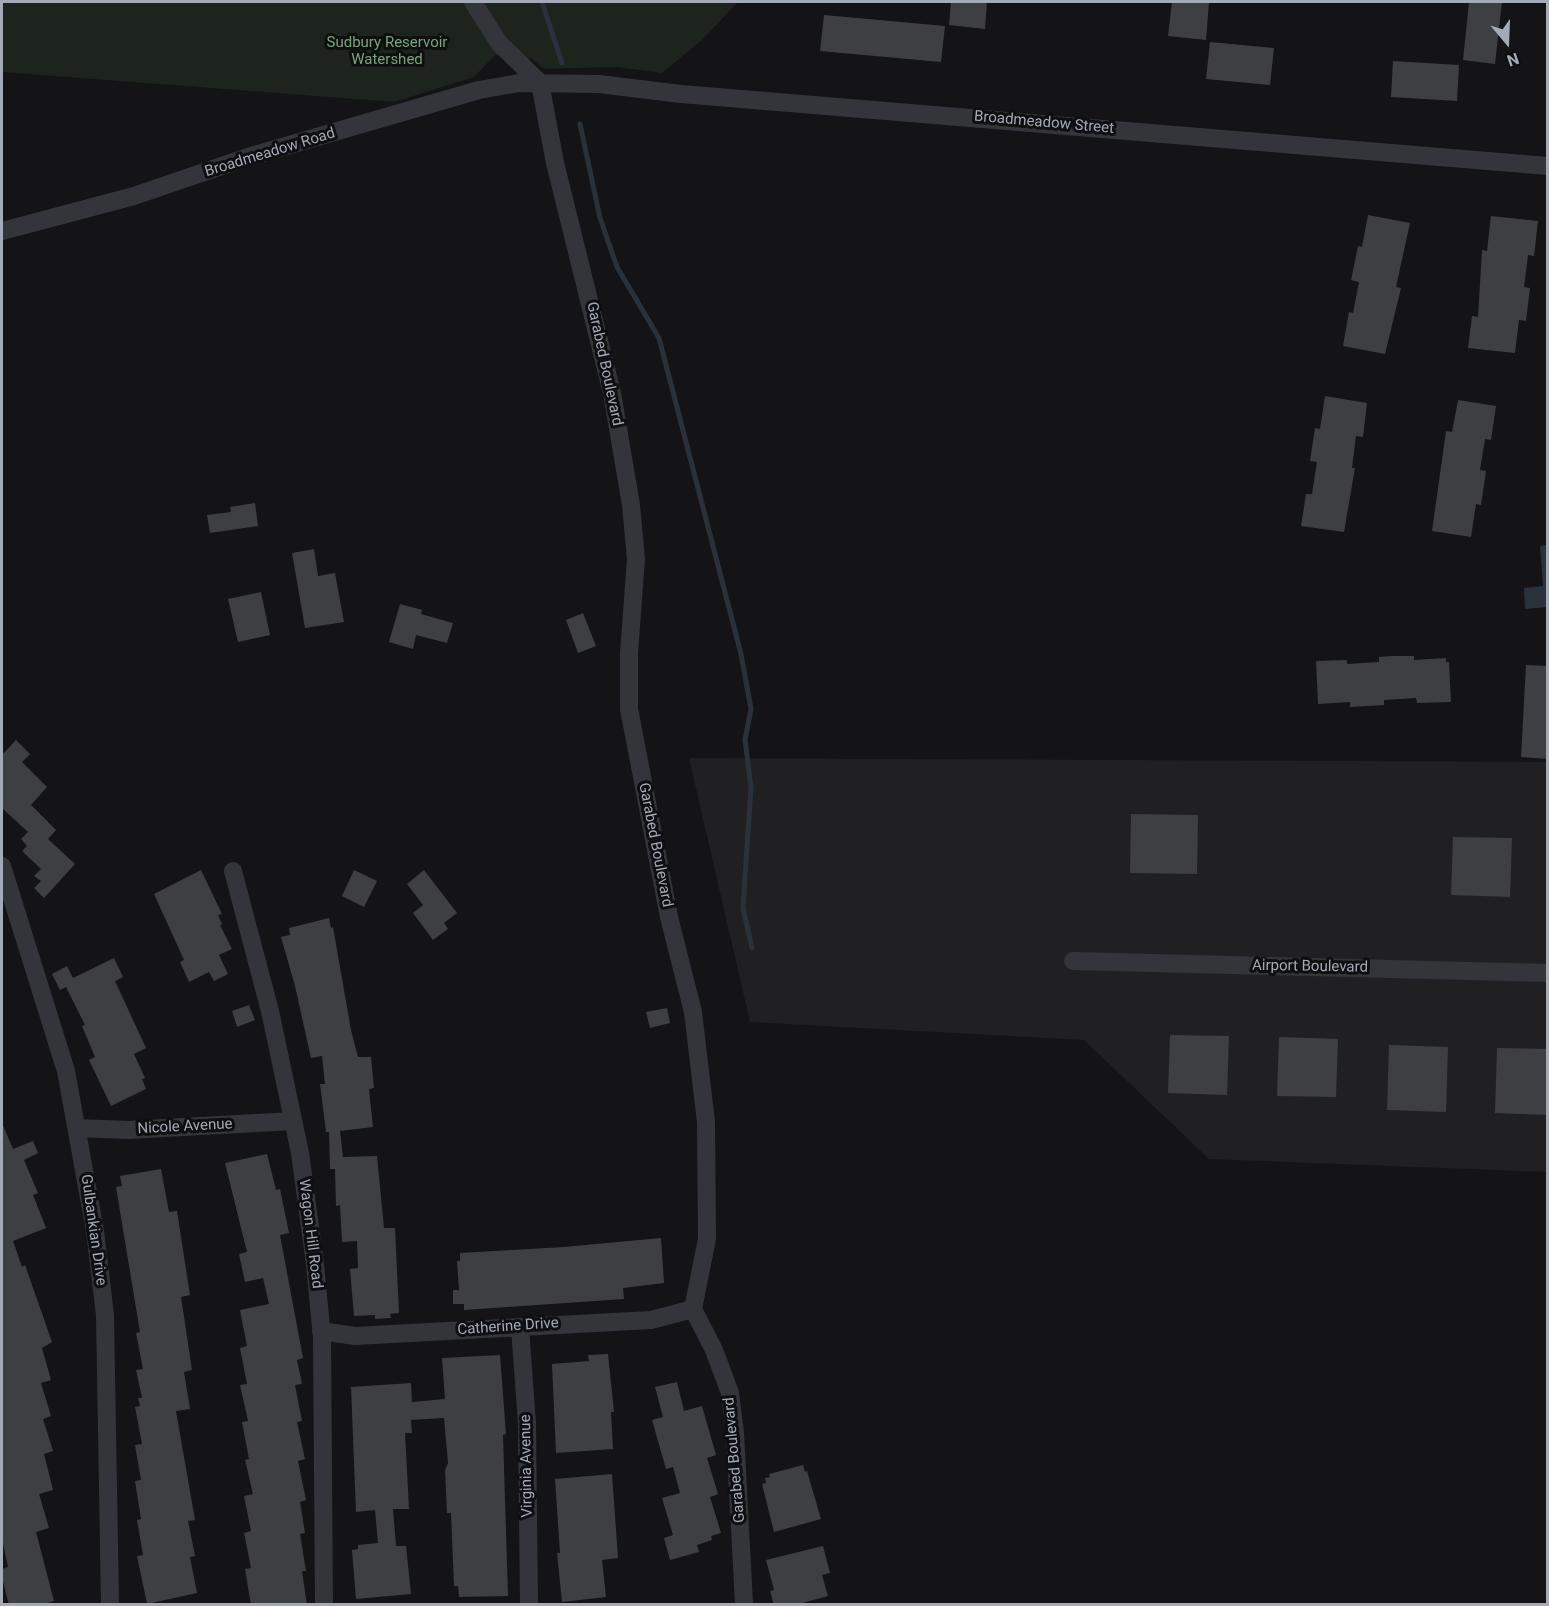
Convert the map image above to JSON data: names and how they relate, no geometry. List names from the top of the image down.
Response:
{
  "streets": {
    "street": [
      "Broadmeadow Street",
      "Broadmeadow Road",
      "Garabed Boulevard",
      "Airport Boulevard",
      "Nicole Avenue",
      "Gulbankian Drive",
      "Wagon Hill Road",
      "Catherine Drive",
      "Virginia Avenue"
    ]
  },
  "crossings": [
    ["Broadmeadow Street", "Broadmeadow Road"],
    ["Broadmeadow Street", "Garabed Boulevard"],
    ["Broadmeadow Road", "Garabed Boulevard"],
    ["Garabed Boulevard", "Catherine Drive"],
    ["Nicole Avenue", "Gulbankian Drive"],
    ["Nicole Avenue", "Wagon Hill Road"],
    ["Wagon Hill Road", "Catherine Drive"],
    ["Catherine Drive", "Virginia Avenue"]
  ],
  "parks": ["Sudbury Reservoir Watershed"],
  "north": "bottom"
}
